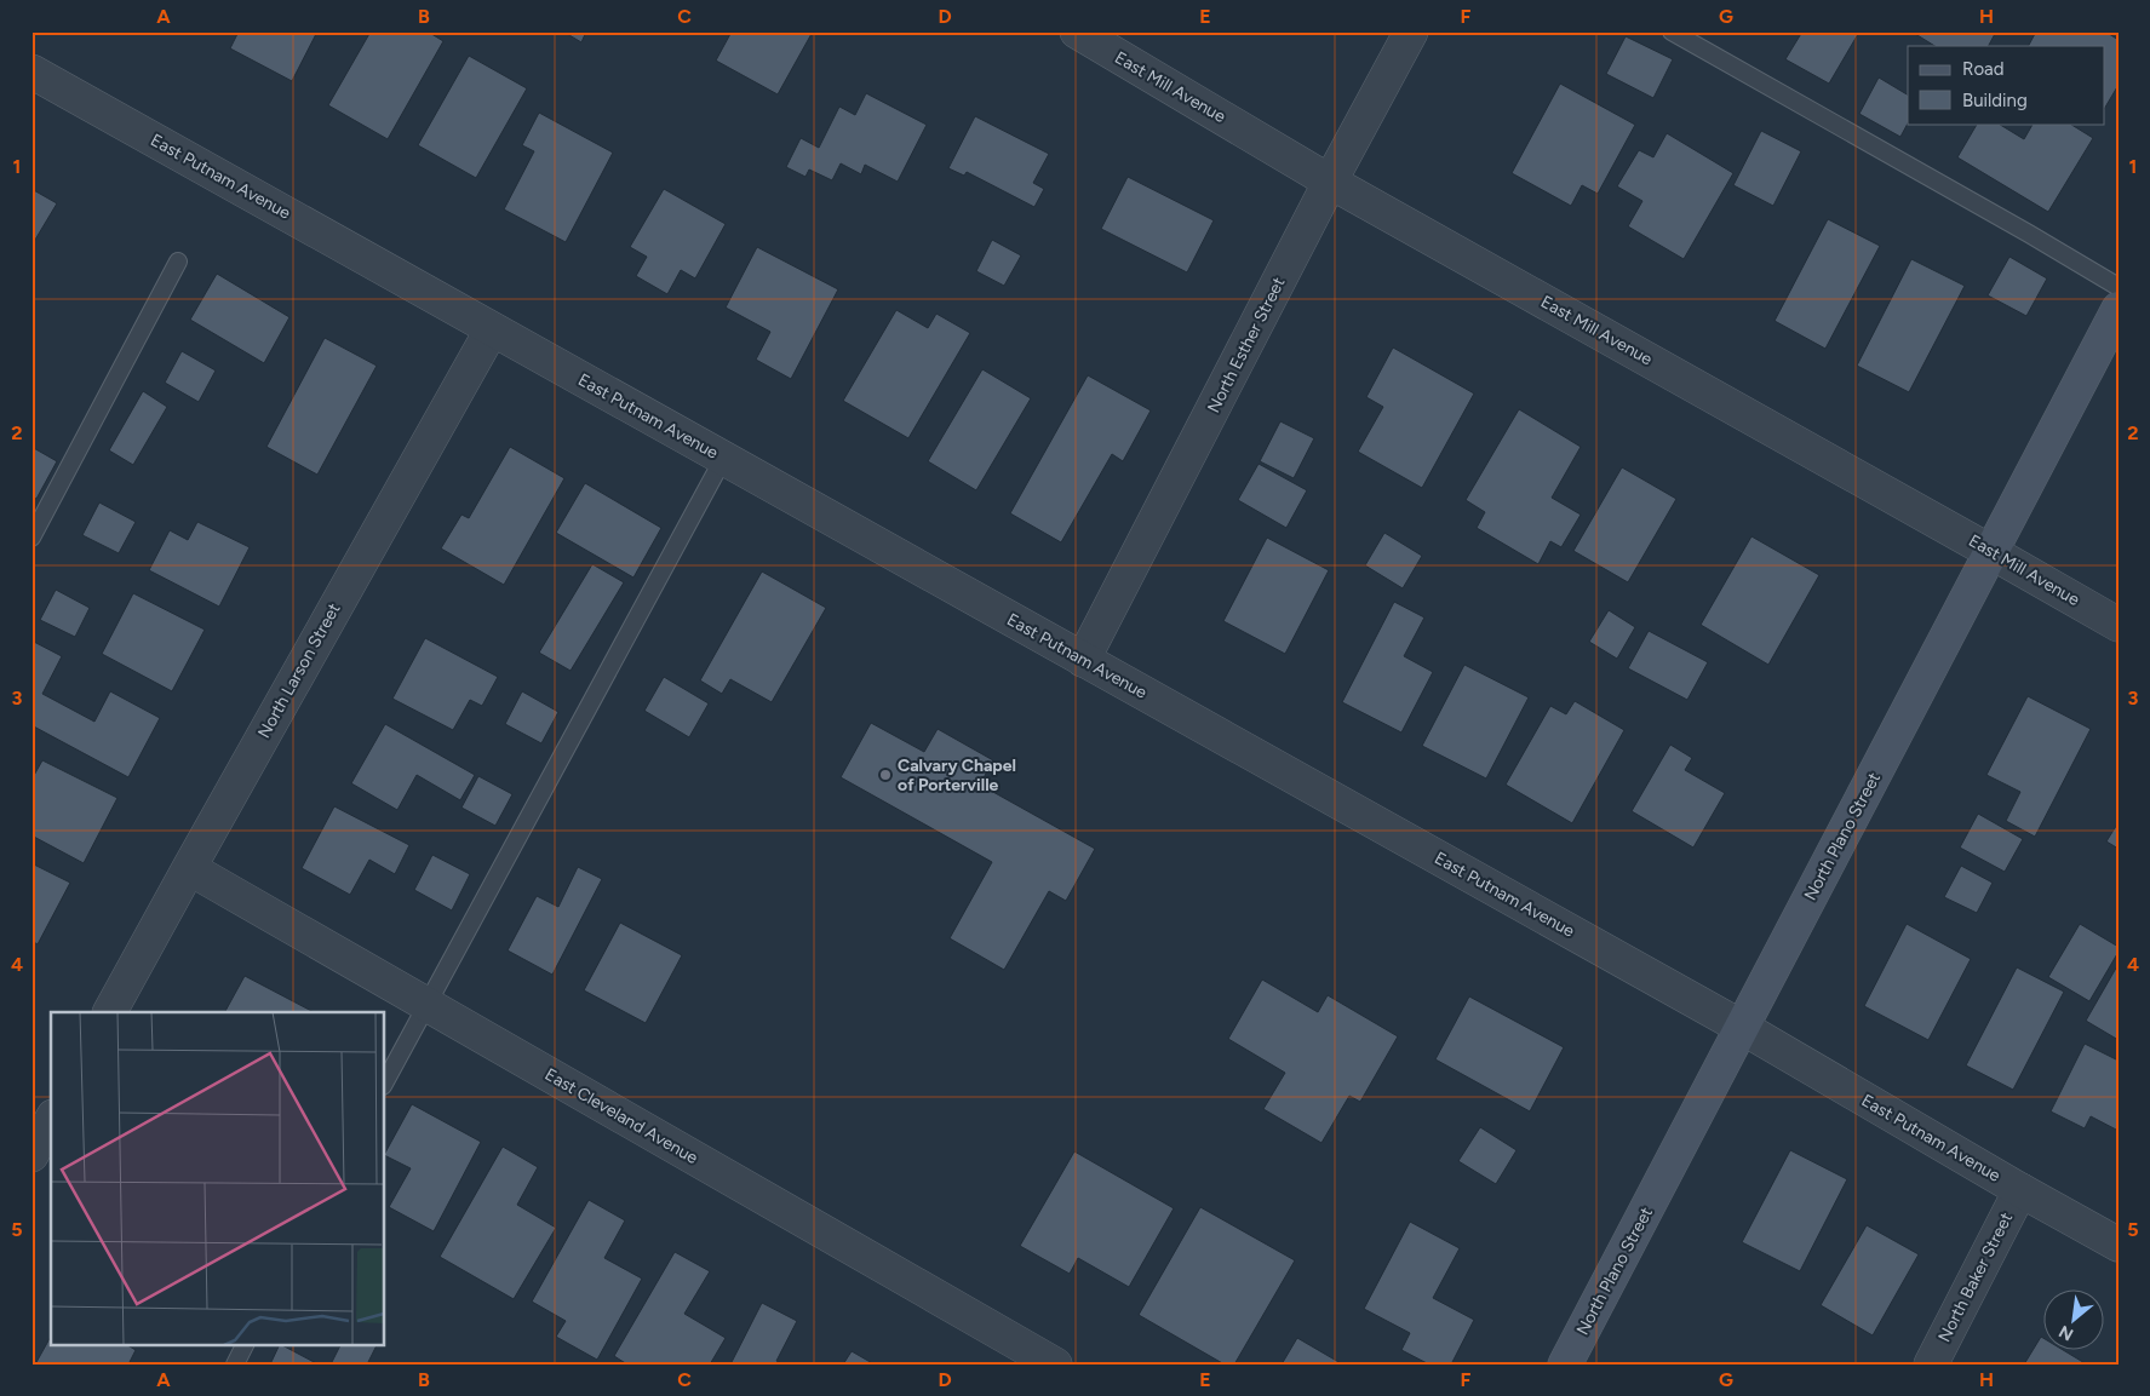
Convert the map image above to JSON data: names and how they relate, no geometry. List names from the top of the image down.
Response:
{
  "streets": {
    "main road": ["North Plano Street"],
    "street": [
      "East Mill Avenue",
      "East Putnam Avenue",
      "North Esther Street",
      "North Larson Street",
      "East Cleveland Avenue",
      "North Baker Street"
    ]
  },
  "crossings": [
    ["East Mill Avenue", "North Esther Street"],
    ["East Mill Avenue", "North Plano Street"],
    ["East Putnam Avenue", "North Esther Street"],
    ["East Putnam Avenue", "North Larson Street"],
    ["East Putnam Avenue", "North Plano Street"],
    ["East Putnam Avenue", "North Baker Street"],
    ["North Larson Street", "East Cleveland Avenue"]
  ],
  "places": ["Calvary Chapel of Porterville"],
  "legend": ["Road", "Building"],
  "north": "bottom left",
  "grid": {
    "columns": [
      "A",
      "B",
      "C",
      "D",
      "E",
      "F",
      "G",
      "H"
    ],
    "rows": [
      "1",
      "2",
      "3",
      "4",
      "5"
    ]
  }
}
